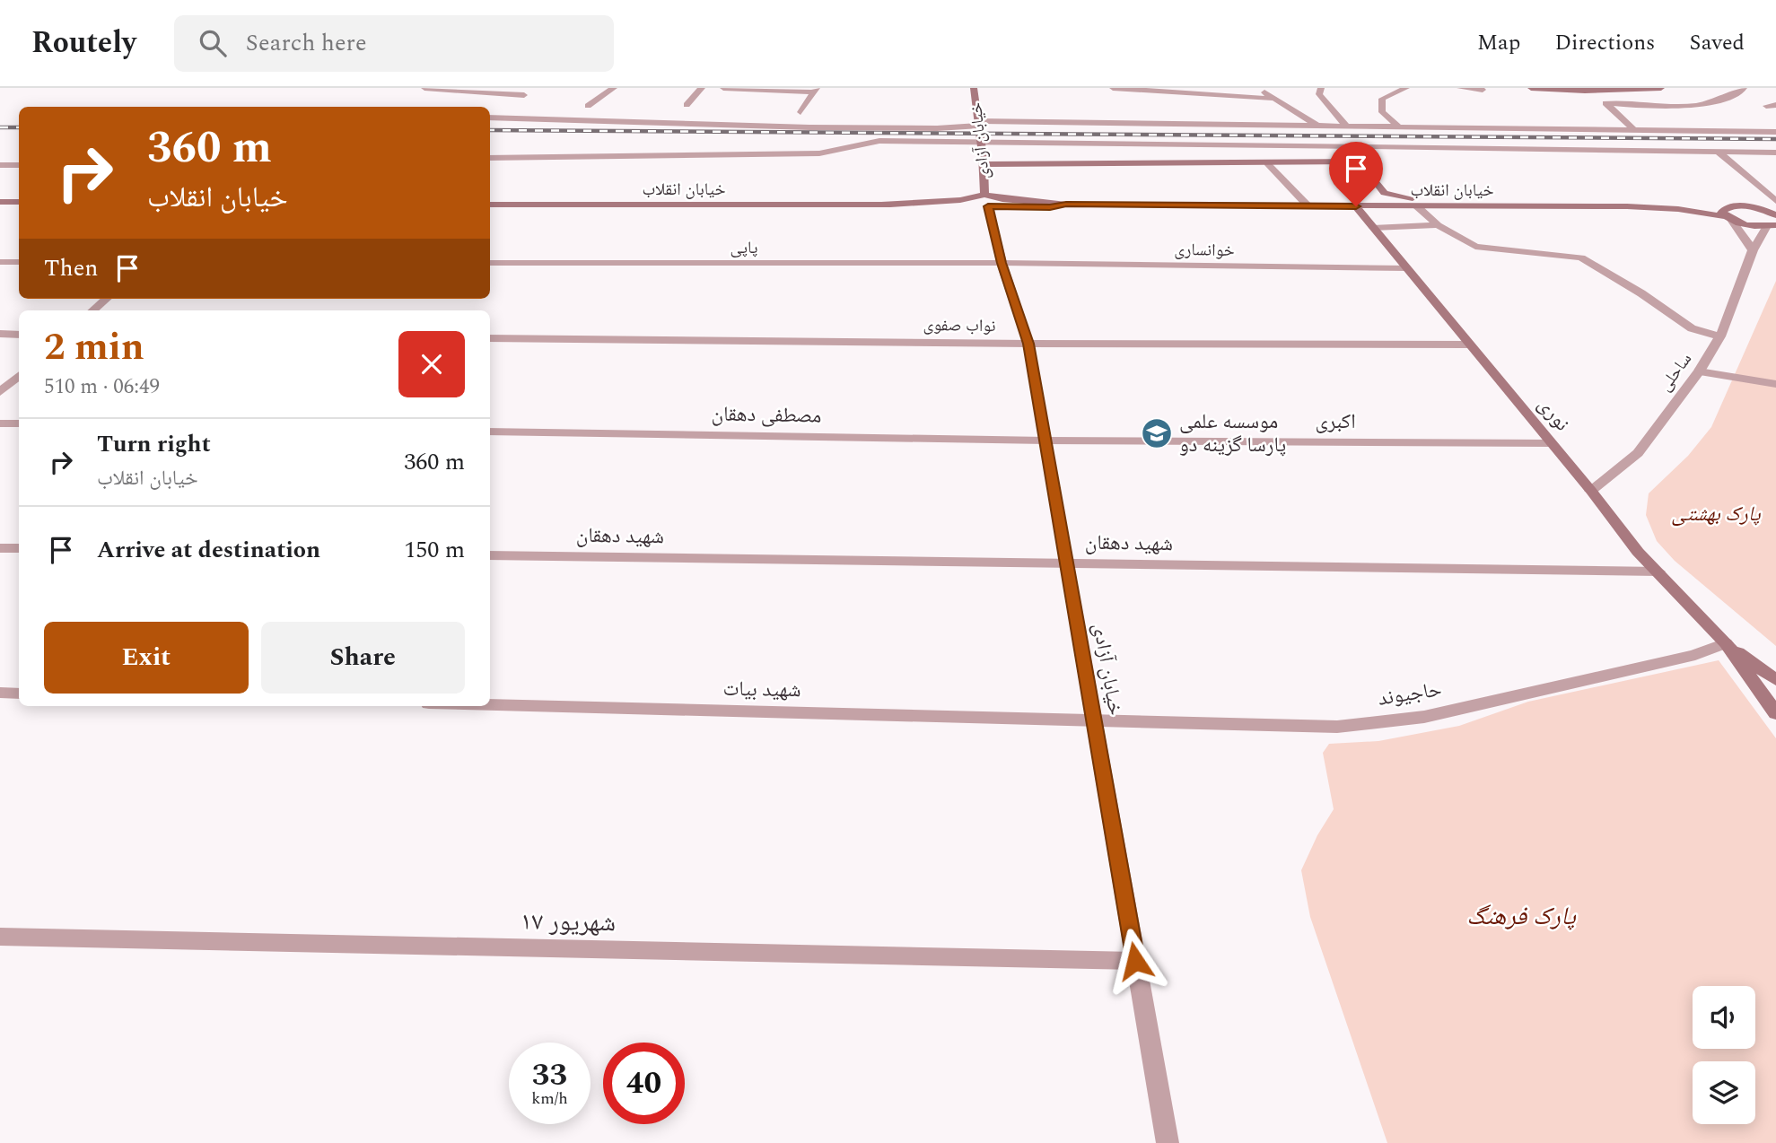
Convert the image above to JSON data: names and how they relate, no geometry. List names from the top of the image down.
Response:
{
  "streets": {
    "main road": ["خیابان آزادی", "خیابان انقلاب", "نوری"],
    "street": [
      "پاپی",
      "خوانساری",
      "نواب صفوی",
      "ساحلی",
      "مصطفی دهقان",
      "اکبری",
      "شهید دهقان",
      "شهید بیات",
      "حاجیوند",
      "۱۷ شهریور"
    ]
  },
  "crossings": [
    ["خیابان آزادی", "خیابان انقلاب"],
    ["خیابان آزادی", "پاپی"],
    ["خیابان آزادی", "خوانساری"],
    ["خیابان آزادی", "نواب صفوی"],
    ["خیابان آزادی", "مصطفی دهقان"],
    ["خیابان آزادی", "اکبری"],
    ["خیابان آزادی", "شهید دهقان"],
    ["خیابان آزادی", "شهید بیات"],
    ["خیابان آزادی", "حاجیوند"],
    ["خیابان آزادی", "۱۷ شهریور"],
    ["خیابان انقلاب", "نوری"],
    ["پاپی", "خوانساری"],
    ["خوانساری", "نوری"],
    ["نواب صفوی", "نوری"],
    ["ساحلی", "نوری"],
    ["نوری", "اکبری"],
    ["نوری", "شهید دهقان"],
    ["نوری", "حاجیوند"],
    ["مصطفی دهقان", "اکبری"],
    ["شهید بیات", "حاجیوند"]
  ],
  "parks": ["پارک بهشتی", "پارک فرهنگ"],
  "places": {
    "school or university": ["موسسه علمی پارسا گزینه دو"]
  },
  "page": {
    "header": "Routely",
    "search": "Search here",
    "nav": ["Map", "Directions", "Saved"],
    "turn": ["360 m", "خیابان انقلاب"],
    "then": "Then",
    "heading": ["2 min", "510 m · 06:49"],
    "list": [
      {
        "name": "Turn right",
        "note": "خیابان انقلاب",
        "value": "360 m"
      },
      {
        "name": "Arrive at destination",
        "value": "150 m"
      }
    ],
    "buttons": ["Exit", "Share"],
    "speed": "33 km/h",
    "limit": "40"
  }
}
